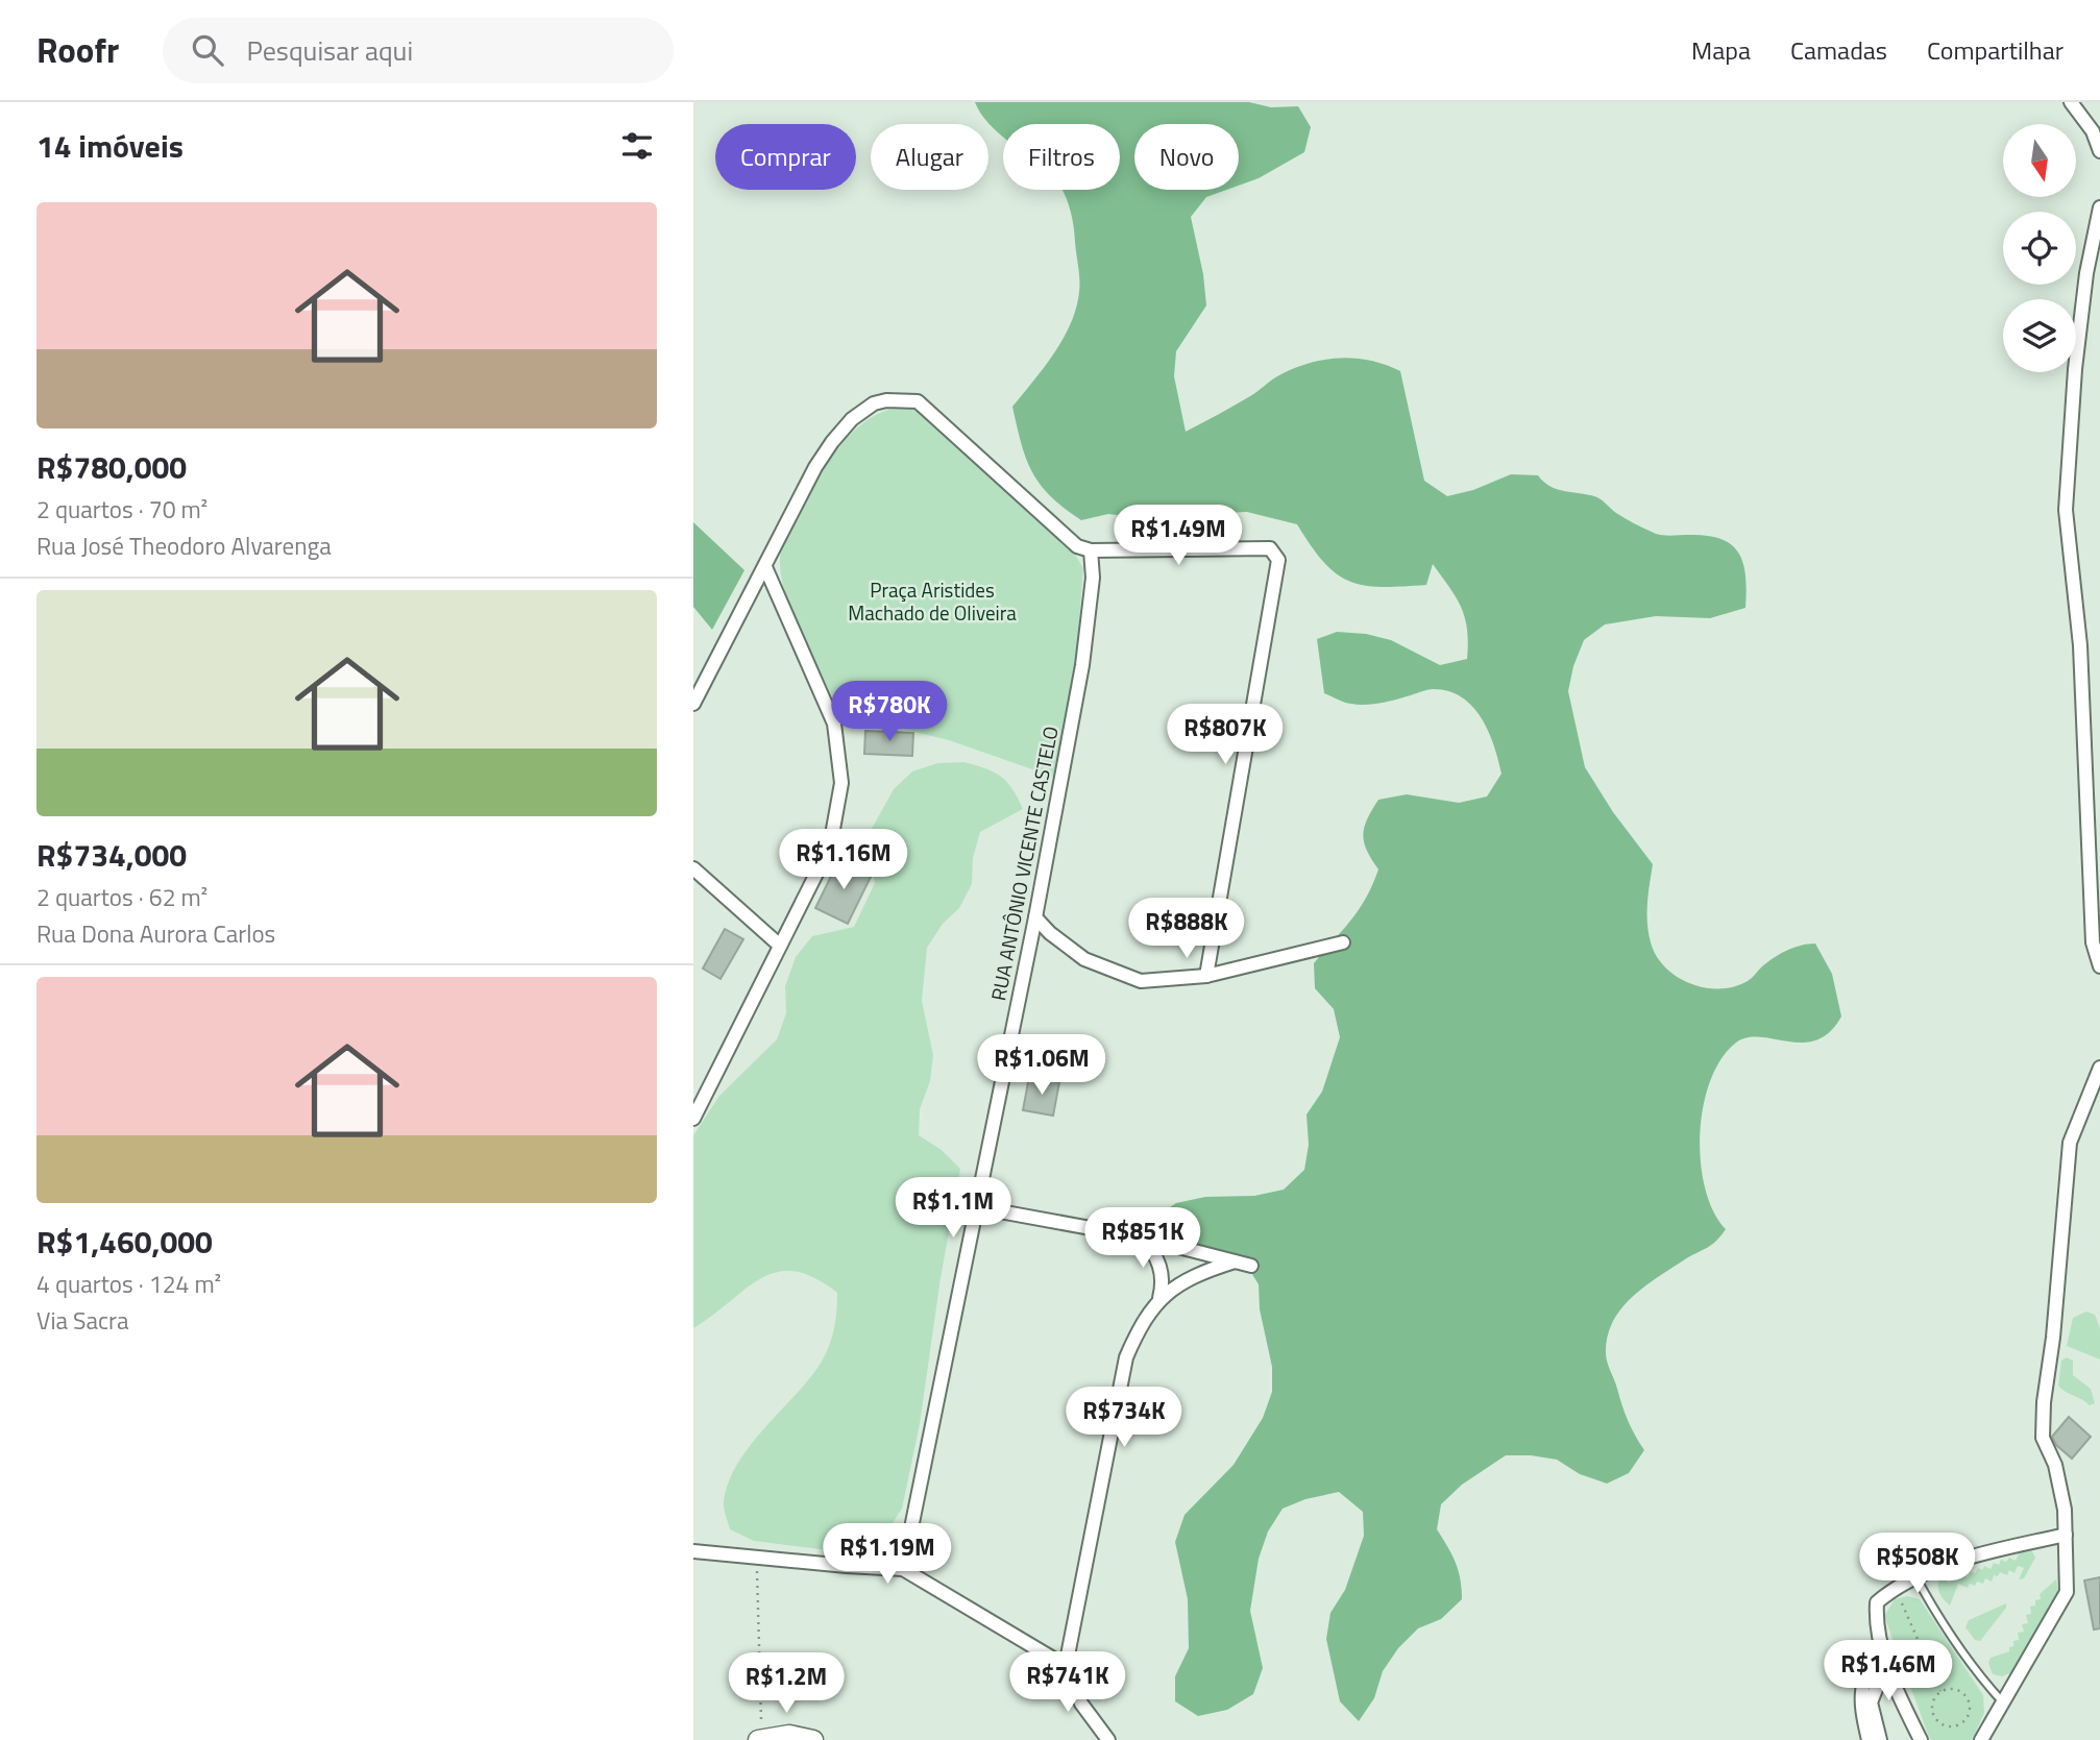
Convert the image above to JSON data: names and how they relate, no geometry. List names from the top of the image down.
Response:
{
  "streets": {
    "street": ["RUA ANTÔNIO VICENTE CASTELO"]
  },
  "parks": ["Praça Aristides Machado de Oliveira"],
  "north": "bottom",
  "page": {
    "header": "Roofr",
    "search": "Pesquisar aqui",
    "nav": ["Mapa", "Camadas", "Compartilhar"],
    "heading": "14 imóveis",
    "chip": [
      "Comprar",
      "Alugar",
      "Filtros",
      "Novo"
    ],
    "list": [
      {
        "name": "R$780,000",
        "note": "2 quartos · 70 m² · Rua José Theodoro Alvarenga"
      },
      {
        "name": "R$734,000",
        "note": "2 quartos · 62 m² · Rua Dona Aurora Carlos"
      },
      {
        "name": "R$1,460,000",
        "note": "4 quartos · 124 m² · Via Sacra"
      }
    ],
    "price": [
      "R$1.49M",
      "R$780K",
      "R$807K",
      "R$1.16M",
      "R$888K",
      "R$1.06M",
      "R$1.1M",
      "R$851K",
      "R$734K",
      "R$1.19M",
      "R$508K",
      "R$1.46M",
      "R$741K",
      "R$1.2M"
    ]
  }
}
